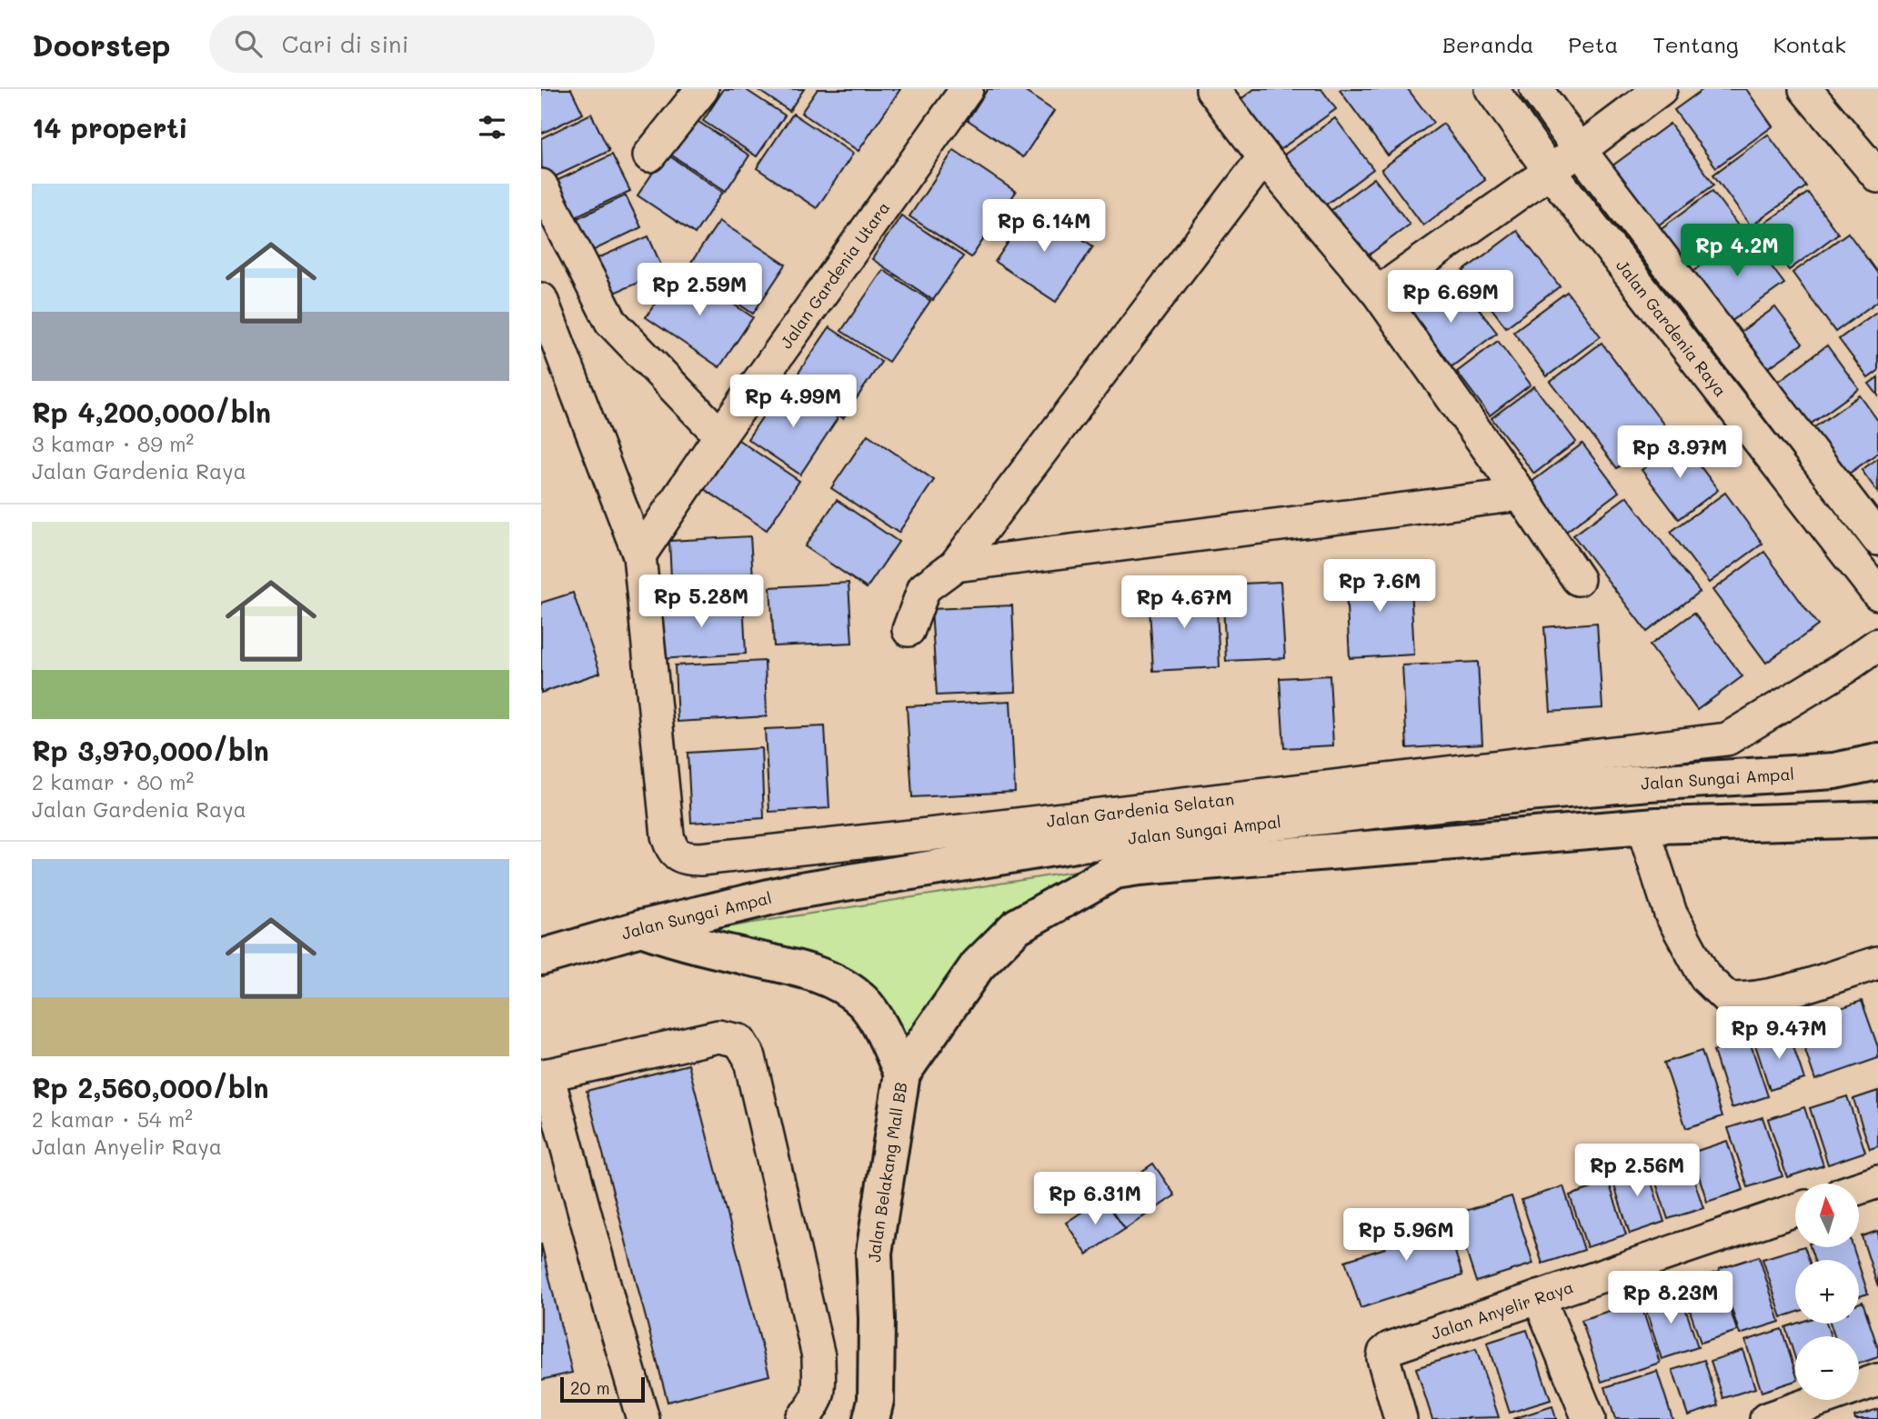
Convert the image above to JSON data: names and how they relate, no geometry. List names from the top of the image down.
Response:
{
  "streets": {
    "main road": ["Jalan Sungai Ampal", "Jalan Belakang Mall BB"],
    "street": [
      "Jalan Gardenia Utara",
      "Jalan Gardenia Raya",
      "Jalan Gardenia Selatan",
      "Jalan Anyelir Raya"
    ]
  },
  "crossings": [
    ["Jalan Gardenia Utara", "Jalan Gardenia Selatan"],
    ["Jalan Sungai Ampal", "Jalan Belakang Mall BB"]
  ],
  "scale_bar": "20 m",
  "north": "top",
  "page": {
    "header": "Doorstep",
    "search": "Cari di sini",
    "nav": [
      "Beranda",
      "Peta",
      "Tentang",
      "Kontak"
    ],
    "heading": "14 properti",
    "list": [
      {
        "name": "Rp 4,200,000/bln",
        "note": "3 kamar · 89 m² · Jalan Gardenia Raya"
      },
      {
        "name": "Rp 3,970,000/bln",
        "note": "2 kamar · 80 m² · Jalan Gardenia Raya"
      },
      {
        "name": "Rp 2,560,000/bln",
        "note": "2 kamar · 54 m² · Jalan Anyelir Raya"
      }
    ],
    "price": [
      "Rp 6.14M",
      "Rp 4.2M",
      "Rp 2.59M",
      "Rp 6.69M",
      "Rp 4.99M",
      "Rp 3.97M",
      "Rp 7.6M",
      "Rp 5.28M",
      "Rp 4.67M",
      "Rp 9.47M",
      "Rp 2.56M",
      "Rp 6.31M",
      "Rp 5.96M",
      "Rp 8.23M"
    ],
    "map_buttons": ["+", "−"],
    "scale": "20 m"
  }
}
